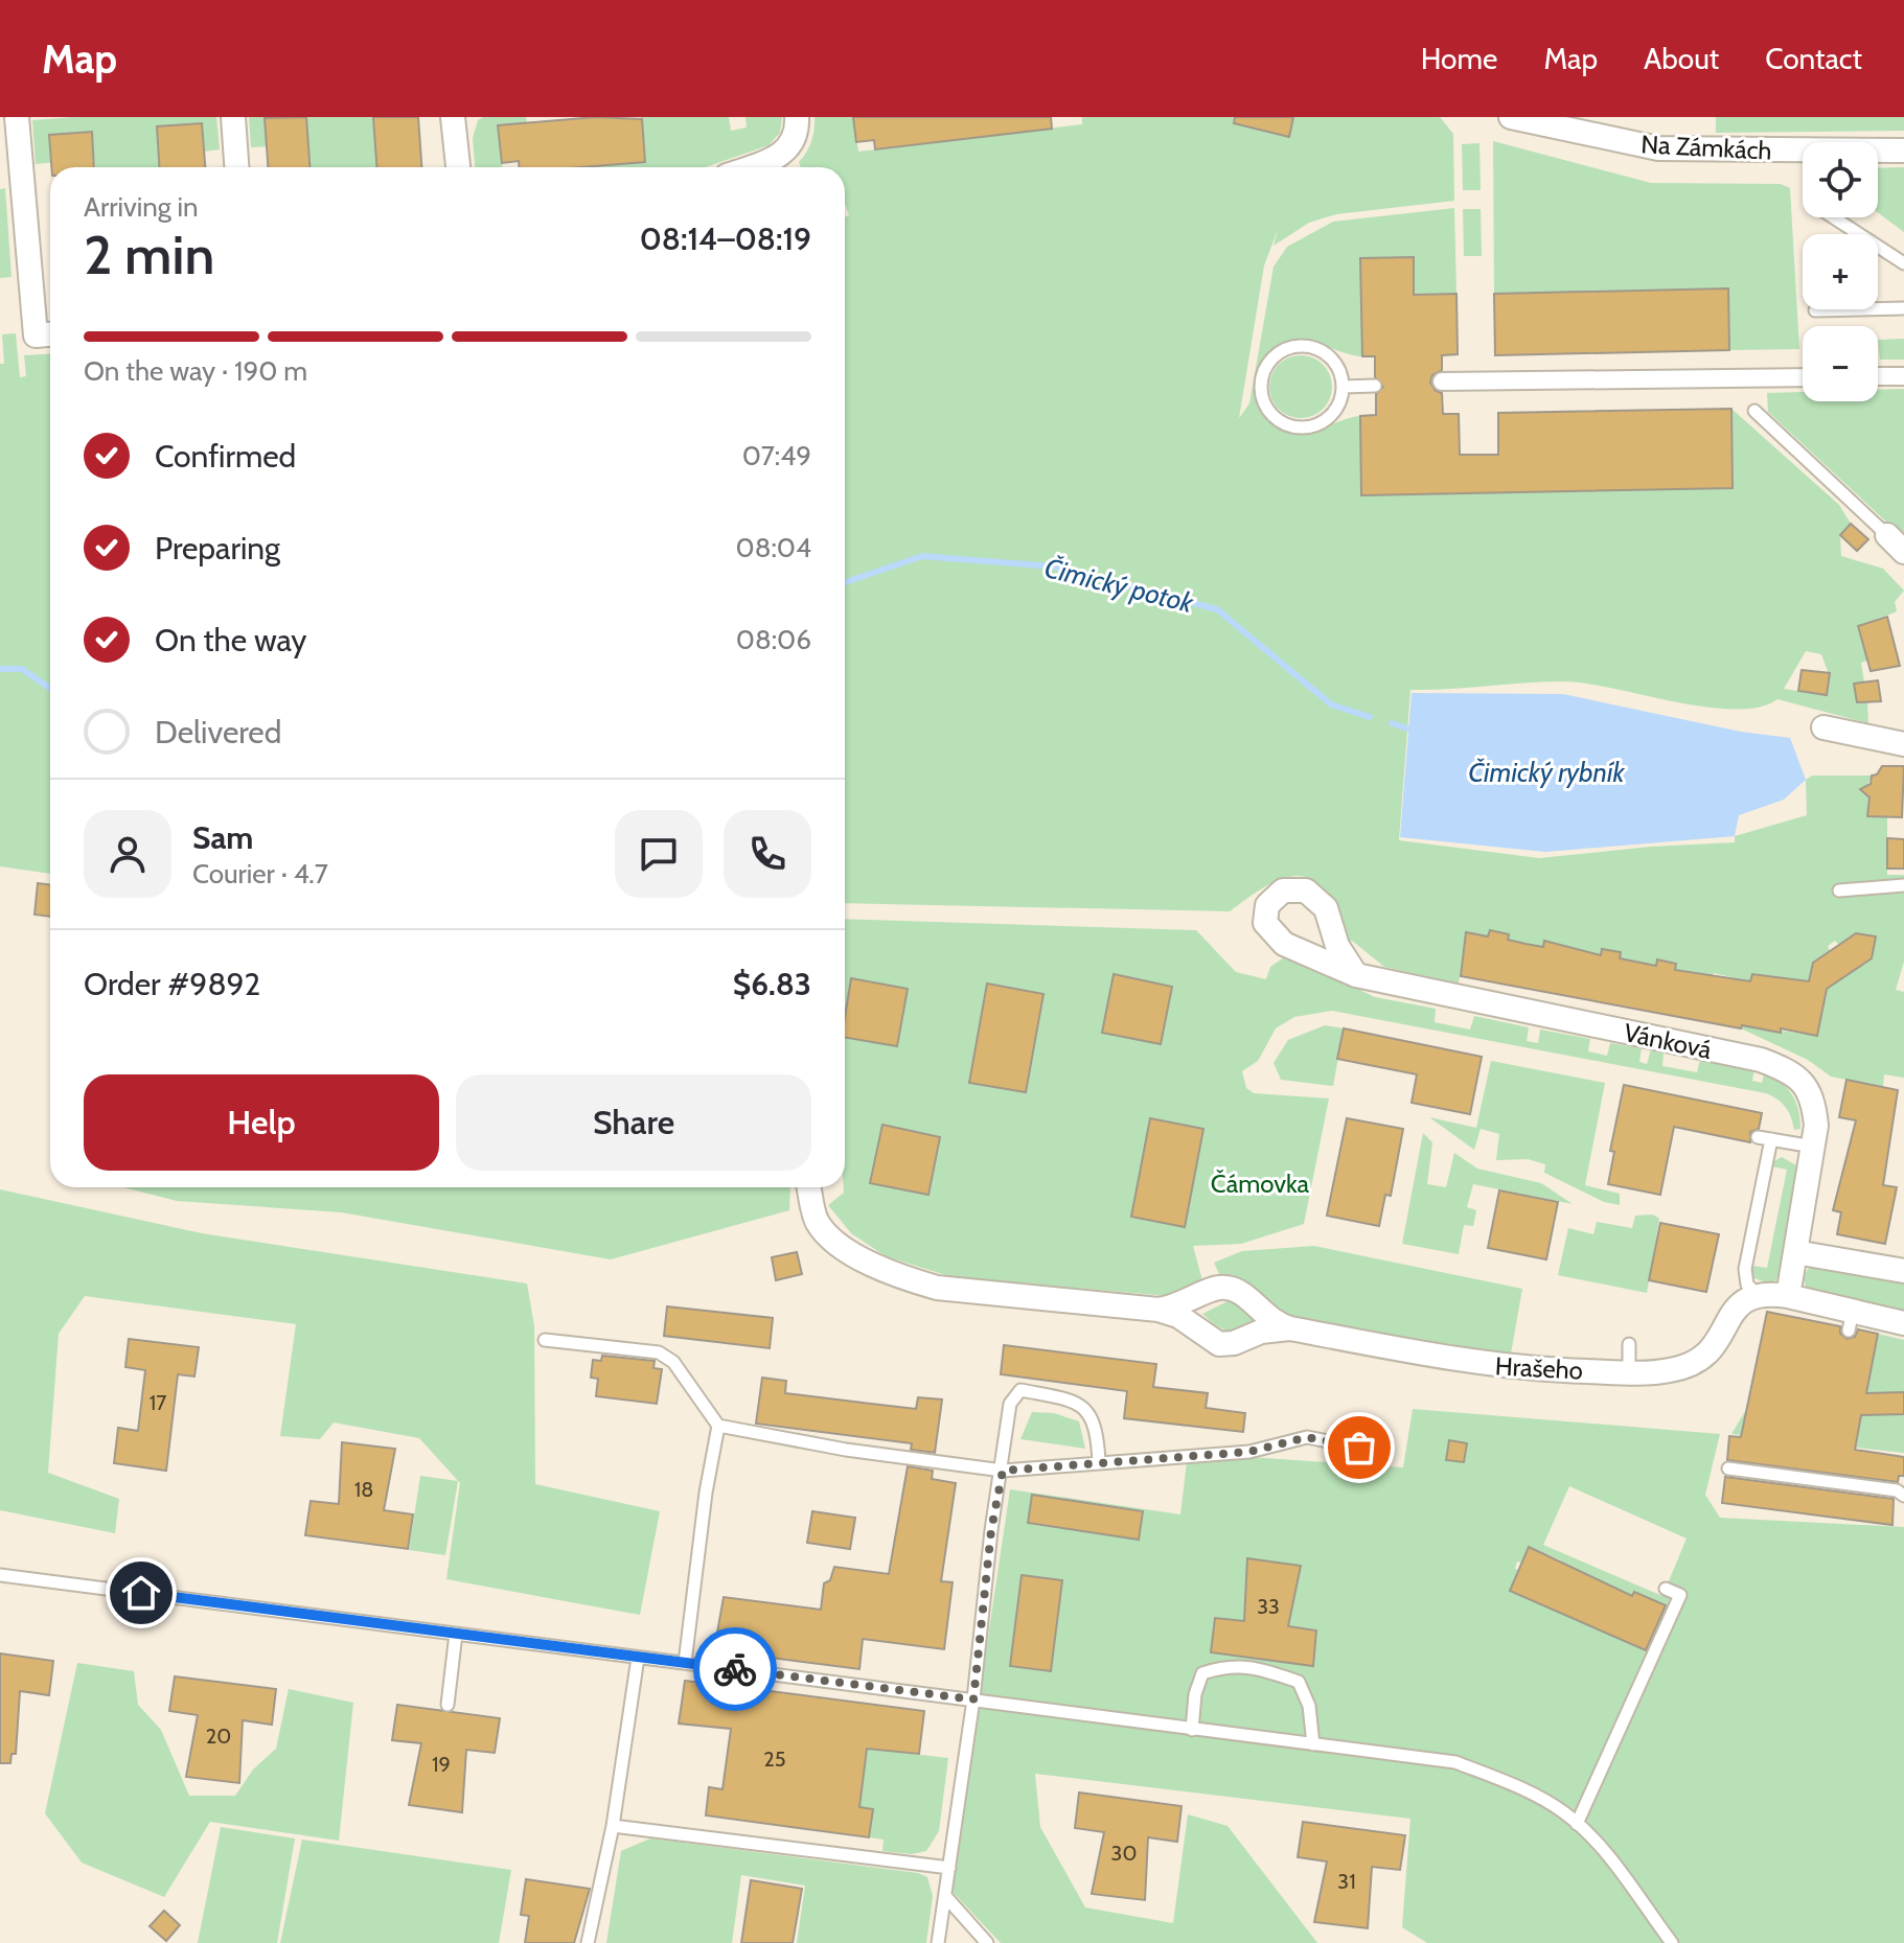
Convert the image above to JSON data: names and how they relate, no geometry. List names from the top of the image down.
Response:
{
  "streets": {
    "street": ["Na Zámkách", "Vánková", "Hrašeho"]
  },
  "water": ["Čimický potok", "Čimický rybník"],
  "parks": ["Čámovka"],
  "house_numbers": [
    "17",
    "18",
    "33",
    "20",
    "25",
    "19",
    "30",
    "31"
  ],
  "page": {
    "header": "Map",
    "nav": [
      "Home",
      "Map",
      "About",
      "Contact"
    ],
    "map_buttons": ["+", "−"],
    "heading": ["2 min", "Arriving in", "08:14–08:19"],
    "panel": [
      "Sam",
      "Courier · 4.7",
      "Order #9892",
      "$6.83"
    ],
    "bar": "On the way · 190 m",
    "list": [
      ["Confirmed", "07:49"],
      ["Preparing", "08:04"],
      ["On the way", "08:06"],
      "Delivered"
    ],
    "buttons": ["Help", "Share"]
  }
}
